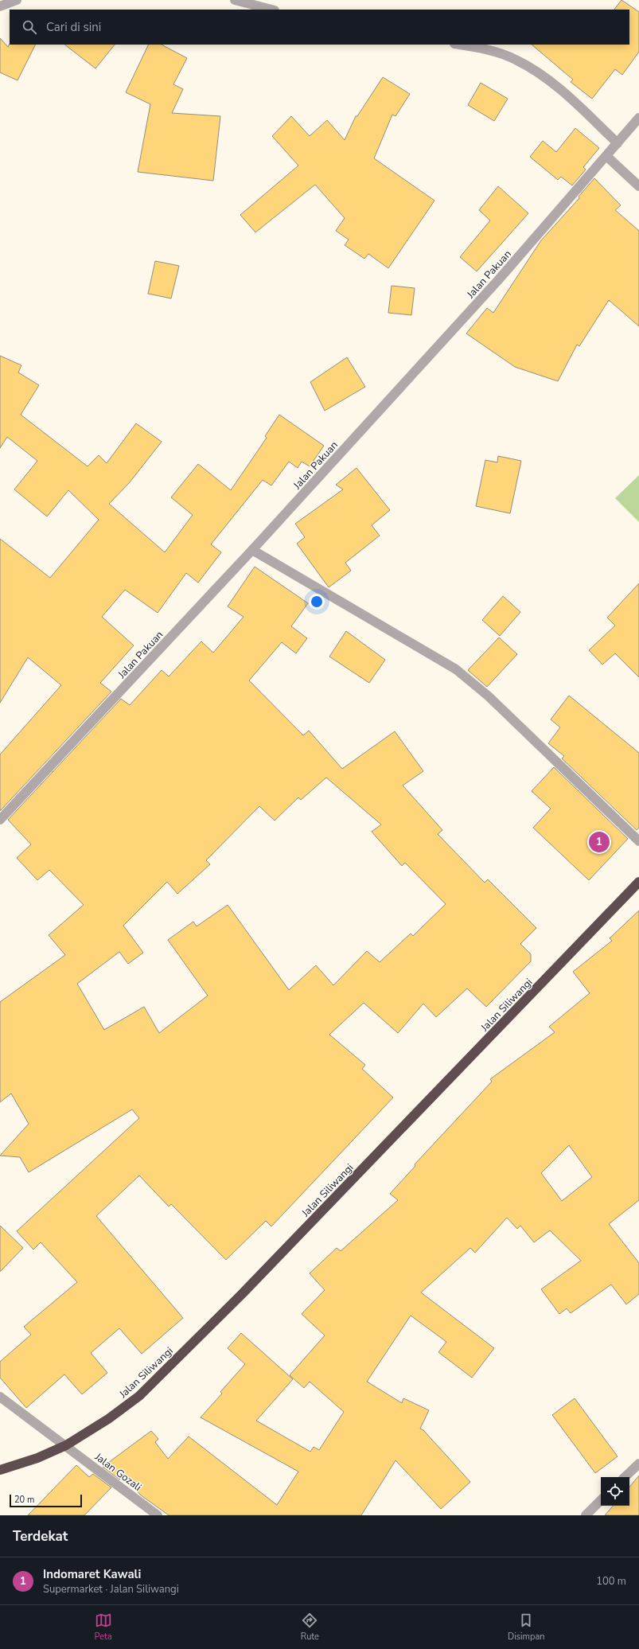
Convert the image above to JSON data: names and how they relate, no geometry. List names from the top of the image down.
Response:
{
  "streets": {
    "highway": ["Jalan Siliwangi"],
    "street": ["Jalan Pakuan", "Jalan Gozali"]
  },
  "crossings": [
    ["Jalan Siliwangi", "Jalan Gozali"]
  ],
  "scale_bar": "20 m",
  "page": {
    "search": "Cari di sini",
    "pins": "1",
    "scale": "20 m",
    "heading": "Terdekat",
    "list": [
      {
        "mark": "1",
        "name": "Indomaret Kawali",
        "note": "Supermarket · Jalan Siliwangi",
        "value": "100 m"
      }
    ],
    "nav": ["Peta", "Rute", "Disimpan"]
  }
}
